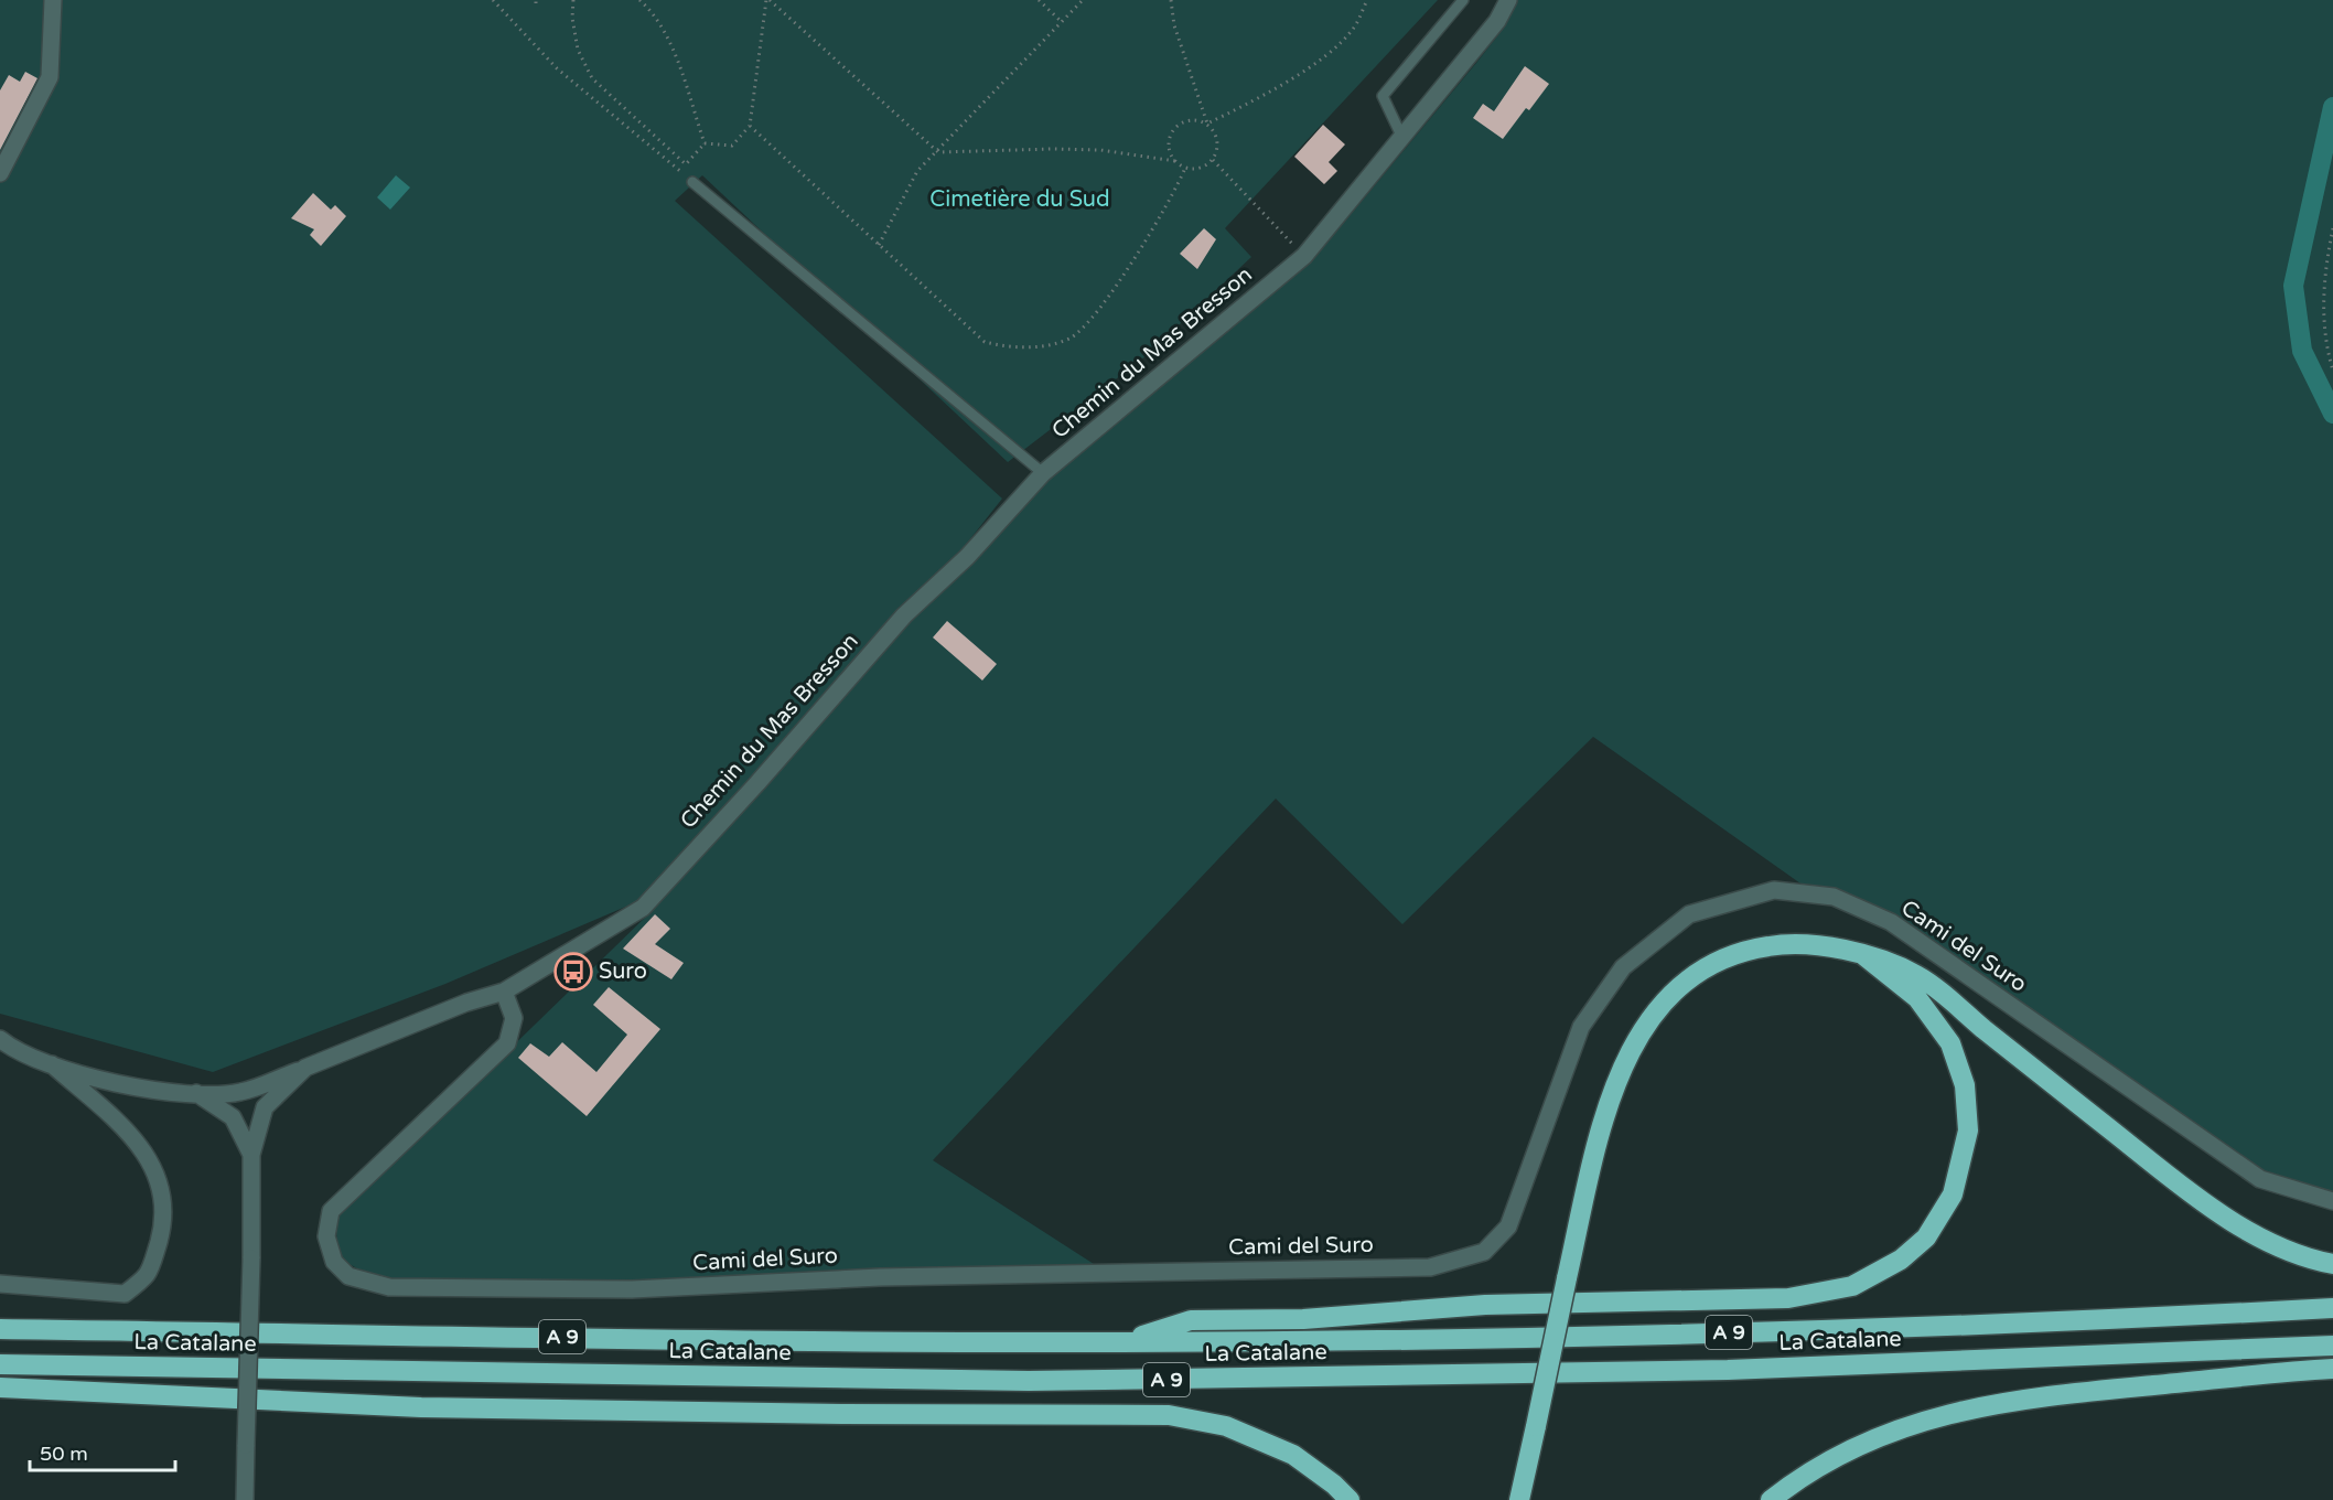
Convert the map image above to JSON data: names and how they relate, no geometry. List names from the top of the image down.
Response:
{
  "streets": {
    "highway": ["A 9", "La Catalane"],
    "street": ["Chemin du Mas Bresson", "Cami del Suro"]
  },
  "crossings": [
    ["Chemin du Mas Bresson", "Cami del Suro"]
  ],
  "parks": ["Cimetière du Sud"],
  "places": {
    "bus stop": ["Suro"]
  },
  "scale_bar": "50 m"
}
